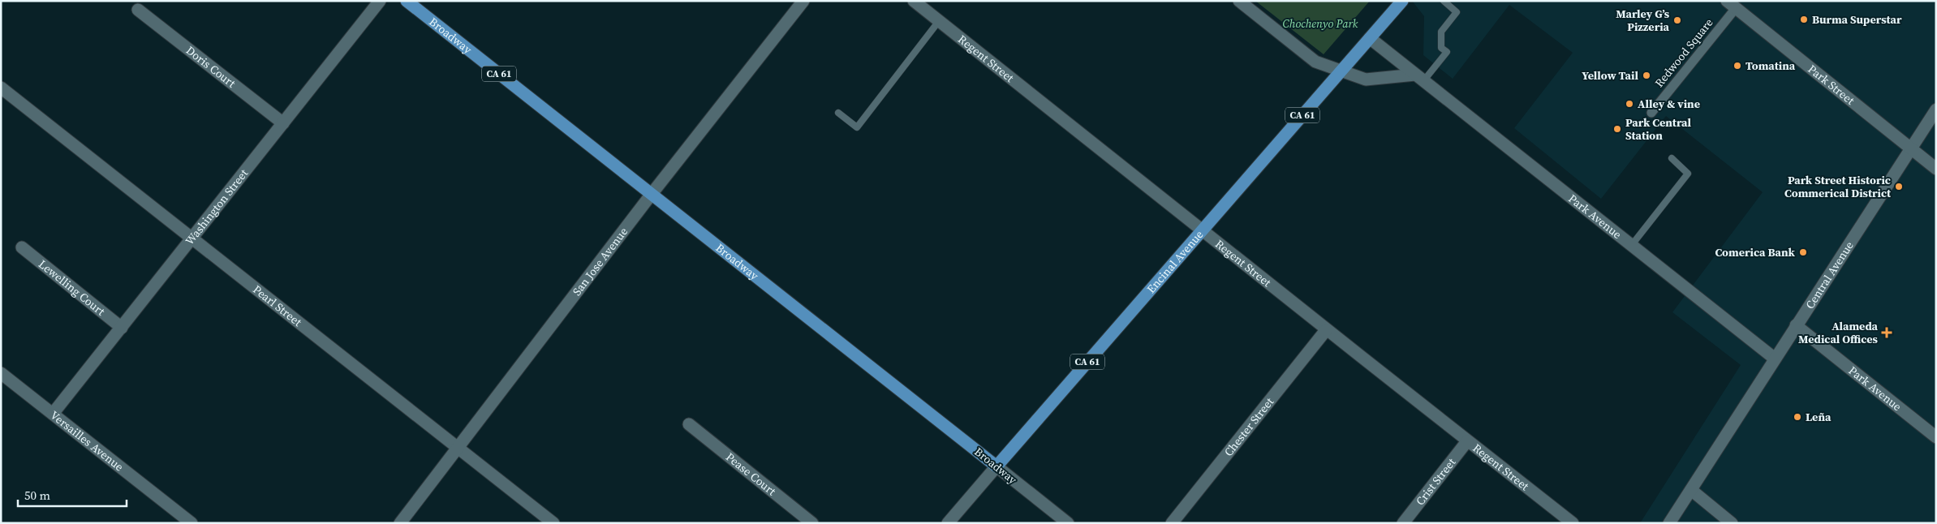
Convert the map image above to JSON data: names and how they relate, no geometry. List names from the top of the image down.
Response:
{
  "streets": {
    "main road": ["Broadway", "CA 61", "Encinal Avenue"],
    "street": [
      "Redwood Square",
      "Regent Street",
      "Doris Court",
      "Park Street",
      "Washington Street",
      "Park Avenue",
      "San Jose Avenue",
      "Central Avenue",
      "Lewelling Court",
      "Pearl Street",
      "Chester Street",
      "Versailles Avenue",
      "Pease Court",
      "Crist Street"
    ]
  },
  "crossings": [
    ["Broadway", "San Jose Avenue"],
    ["Broadway", "Encinal Avenue"],
    ["Redwood Square", "Park Street"],
    ["Regent Street", "Encinal Avenue"],
    ["Regent Street", "Chester Street"],
    ["Regent Street", "Crist Street"],
    ["Doris Court", "Washington Street"],
    ["Park Street", "Central Avenue"],
    ["Washington Street", "Lewelling Court"],
    ["Washington Street", "Pearl Street"],
    ["Washington Street", "Versailles Avenue"],
    ["Park Avenue", "Encinal Avenue"],
    ["Park Avenue", "Central Avenue"],
    ["San Jose Avenue", "Pearl Street"]
  ],
  "parks": ["Chochenyo Park"],
  "places": {
    "other": [
      "Burma Superstar",
      "Marley G’s Pizzeria",
      "Tomatina",
      "Yellow Tail",
      "Alley & vine",
      "Park Central Station",
      "Park Street Historic Commerical District",
      "Comerica Bank",
      "Leña"
    ],
    "health": ["Alameda Medical Offices"]
  },
  "scale_bar": "50 m"
}
